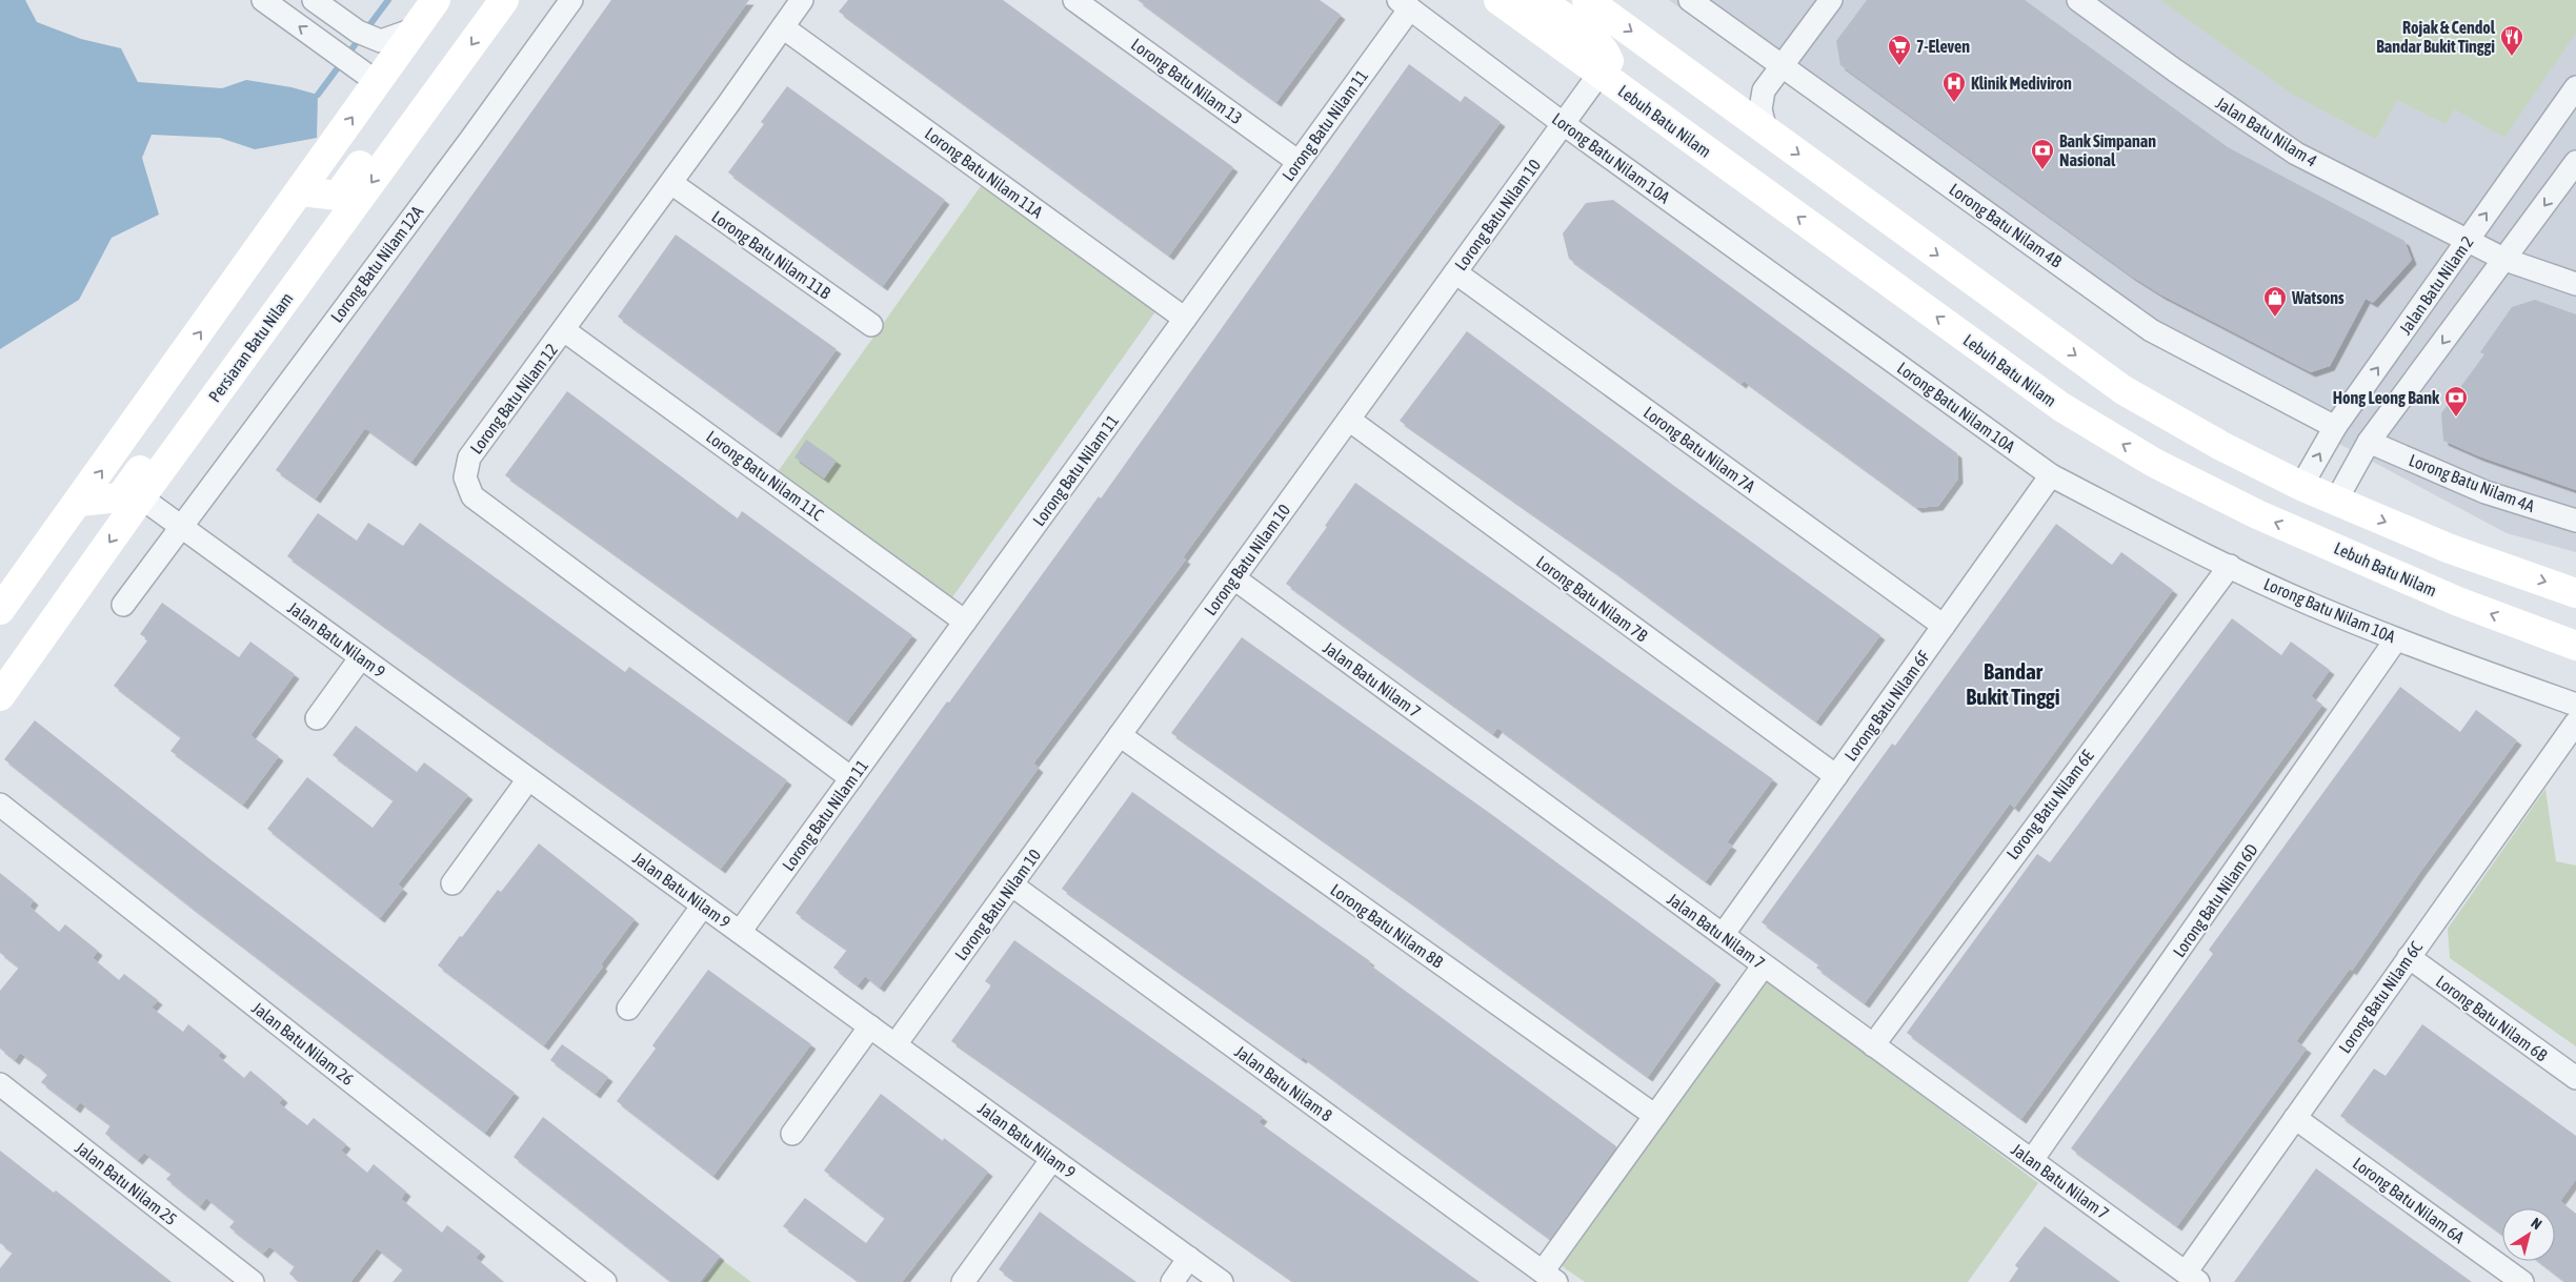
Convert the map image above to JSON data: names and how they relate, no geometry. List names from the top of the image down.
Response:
{
  "streets": {
    "main road": ["Lebuh Batu Nilam", "Persiaran Batu Nilam"],
    "street": [
      "Lorong Batu Nilam 13",
      "Lorong Batu Nilam 11",
      "Jalan Batu Nilam 4",
      "Lorong Batu Nilam 10A",
      "Lorong Batu Nilam 11A",
      "Lorong Batu Nilam 10",
      "Lorong Batu Nilam 4B",
      "Lorong Batu Nilam 11B",
      "Lorong Batu Nilam 12A",
      "Jalan Batu Nilam 2",
      "Lorong Batu Nilam 12",
      "Lorong Batu Nilam 7A",
      "Lorong Batu Nilam 11C",
      "Lorong Batu Nilam 4A",
      "Lorong Batu Nilam 7B",
      "Jalan Batu Nilam 9",
      "Jalan Batu Nilam 7",
      "Lorong Batu Nilam 6F",
      "Lorong Batu Nilam 6E",
      "Lorong Batu Nilam 6D",
      "Lorong Batu Nilam 8B",
      "Lorong Batu Nilam 6C",
      "Lorong Batu Nilam 6B",
      "Jalan Batu Nilam 26",
      "Jalan Batu Nilam 8",
      "Jalan Batu Nilam 25",
      "Lorong Batu Nilam 6A"
    ]
  },
  "crossings": [
    ["Lorong Batu Nilam 13", "Lorong Batu Nilam 11"],
    ["Lebuh Batu Nilam", "Lorong Batu Nilam 10"],
    ["Lorong Batu Nilam 11", "Lorong Batu Nilam 10A"],
    ["Lorong Batu Nilam 11", "Lorong Batu Nilam 11A"],
    ["Lorong Batu Nilam 11", "Lorong Batu Nilam 12"],
    ["Lorong Batu Nilam 11", "Lorong Batu Nilam 11C"],
    ["Lorong Batu Nilam 11", "Jalan Batu Nilam 9"],
    ["Jalan Batu Nilam 4", "Jalan Batu Nilam 2"],
    ["Lorong Batu Nilam 10A", "Lorong Batu Nilam 10"],
    ["Lorong Batu Nilam 10A", "Lorong Batu Nilam 6F"],
    ["Lorong Batu Nilam 10A", "Lorong Batu Nilam 6E"],
    ["Lorong Batu Nilam 10A", "Lorong Batu Nilam 6D"],
    ["Lorong Batu Nilam 11A", "Lorong Batu Nilam 12"],
    ["Lorong Batu Nilam 10", "Lorong Batu Nilam 7A"],
    ["Lorong Batu Nilam 10", "Lorong Batu Nilam 7B"],
    ["Lorong Batu Nilam 10", "Jalan Batu Nilam 9"],
    ["Lorong Batu Nilam 10", "Jalan Batu Nilam 7"],
    ["Lorong Batu Nilam 10", "Lorong Batu Nilam 8B"],
    ["Lorong Batu Nilam 10", "Jalan Batu Nilam 8"],
    ["Lorong Batu Nilam 4B", "Jalan Batu Nilam 2"],
    ["Lorong Batu Nilam 11B", "Lorong Batu Nilam 12"],
    ["Lorong Batu Nilam 12A", "Jalan Batu Nilam 9"],
    ["Persiaran Batu Nilam", "Jalan Batu Nilam 9"],
    ["Lorong Batu Nilam 12", "Lorong Batu Nilam 11C"],
    ["Lorong Batu Nilam 7A", "Lorong Batu Nilam 6F"],
    ["Lorong Batu Nilam 7B", "Lorong Batu Nilam 6F"],
    ["Jalan Batu Nilam 7", "Lorong Batu Nilam 6F"],
    ["Jalan Batu Nilam 7", "Lorong Batu Nilam 6E"],
    ["Jalan Batu Nilam 7", "Lorong Batu Nilam 6D"],
    ["Jalan Batu Nilam 7", "Lorong Batu Nilam 6C"],
    ["Lorong Batu Nilam 6C", "Lorong Batu Nilam 6B"],
    ["Lorong Batu Nilam 6C", "Lorong Batu Nilam 6A"]
  ],
  "districts": ["Bandar Bukit Tinggi"],
  "places": {
    "restaurant": ["Rojak & Cendol Bandar Bukit Tinggi"],
    "supermarket": ["7-Eleven"],
    "hospital": ["Klinik Mediviron"],
    "bank": ["Bank Simpanan Nasional", "Hong Leong Bank"],
    "shop": ["Watsons"]
  },
  "north": "top right"
}
